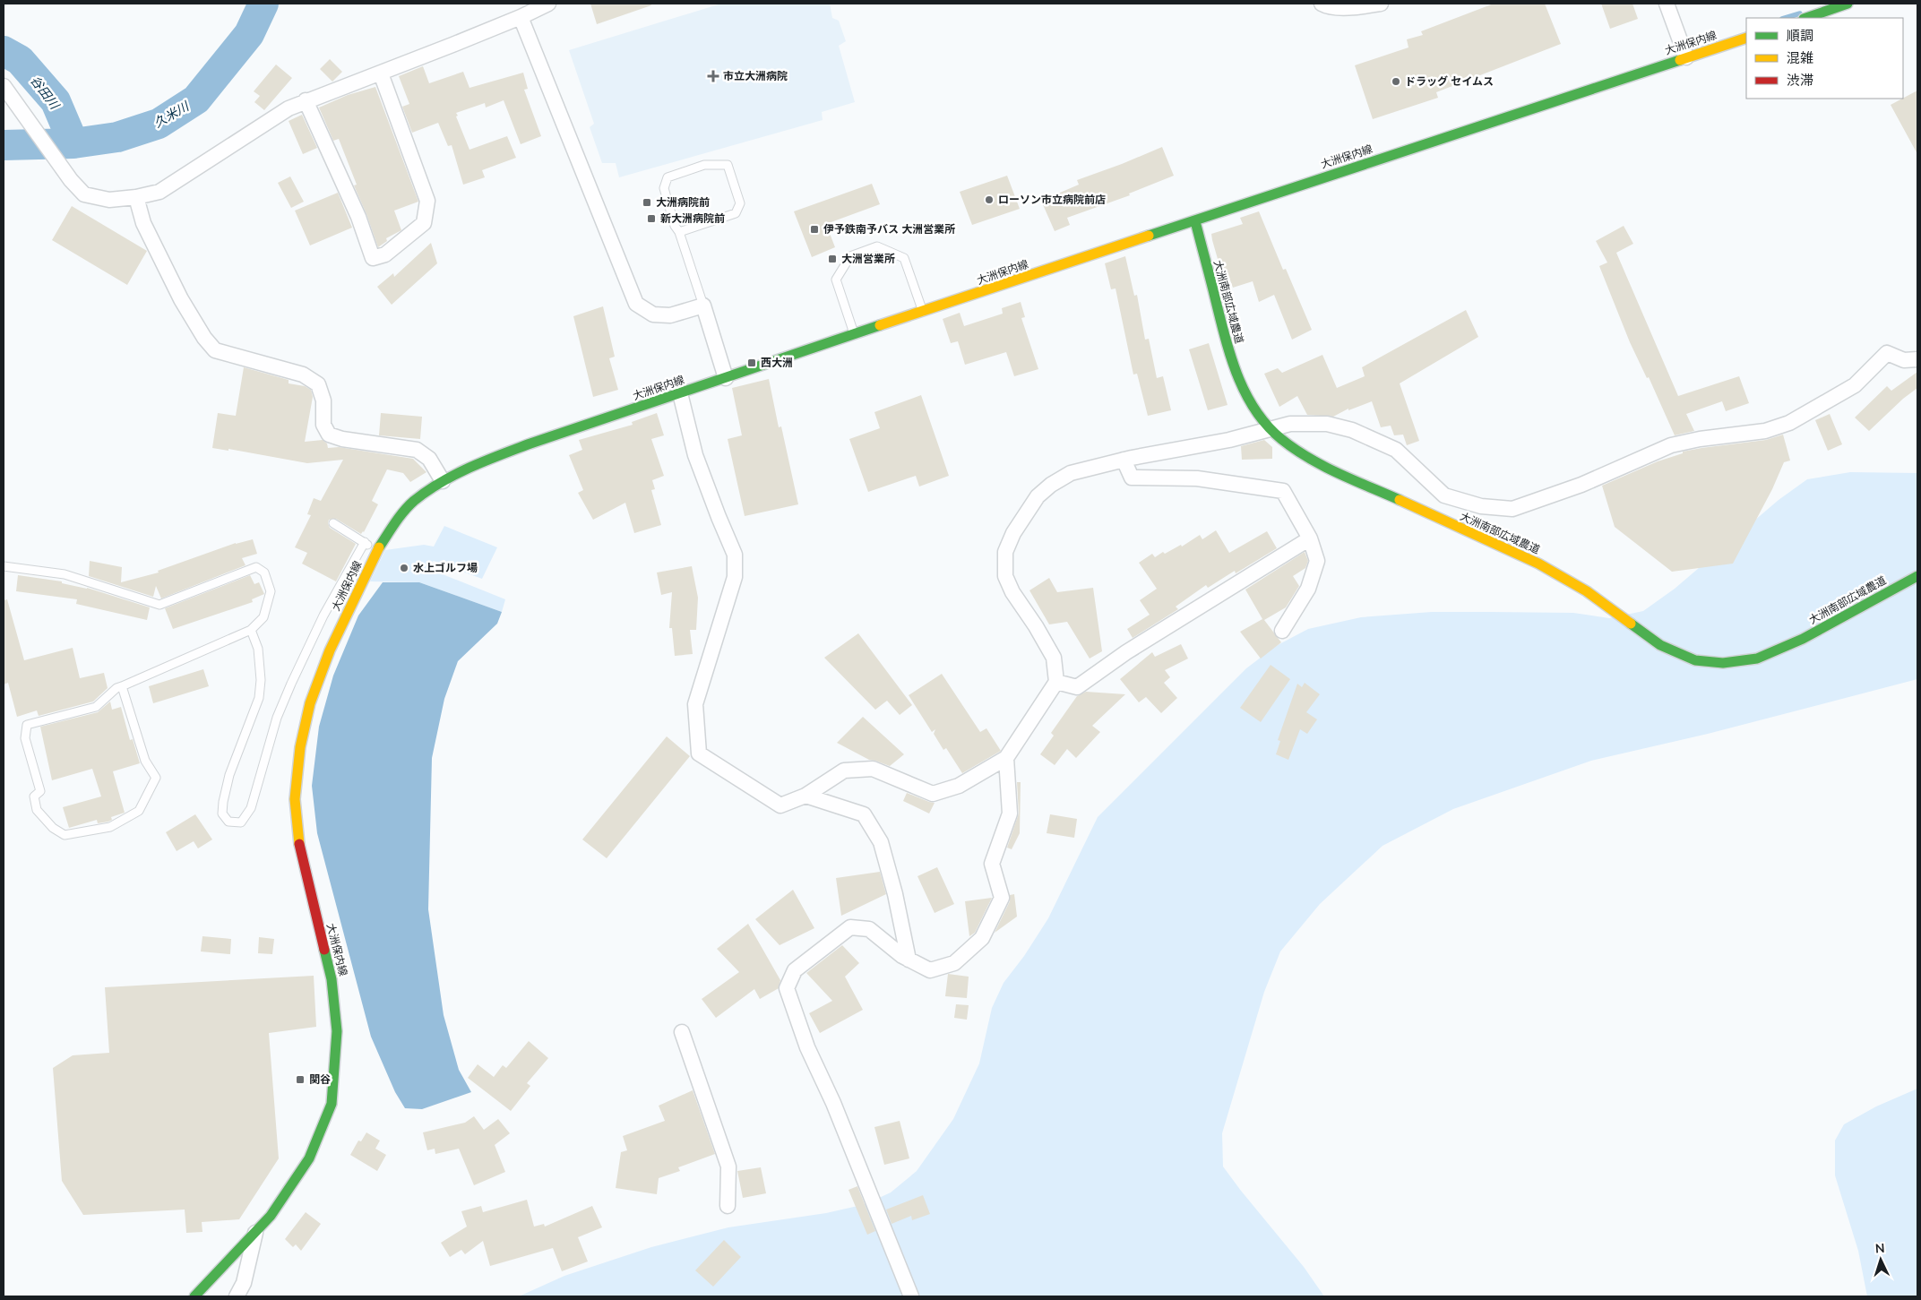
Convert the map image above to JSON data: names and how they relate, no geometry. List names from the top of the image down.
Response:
{
  "streets": {
    "main road": ["大洲保内線", "大洲南部広域農道"]
  },
  "crossings": [
    ["大洲保内線", "大洲南部広域農道"]
  ],
  "water": ["谷田川", "久米川"],
  "places": {
    "health": ["市立大洲病院"],
    "other": ["ドラッグ セイムス", "ローソン市立病院前店", "水上ゴルフ場"],
    "transit": [
      "大洲病院前",
      "新大洲病院前",
      "伊予鉄南予バス 大洲営業所",
      "大洲営業所",
      "西大洲",
      "関谷"
    ]
  },
  "legend": ["順調", "混雑", "渋滞"],
  "north": "top"
}
